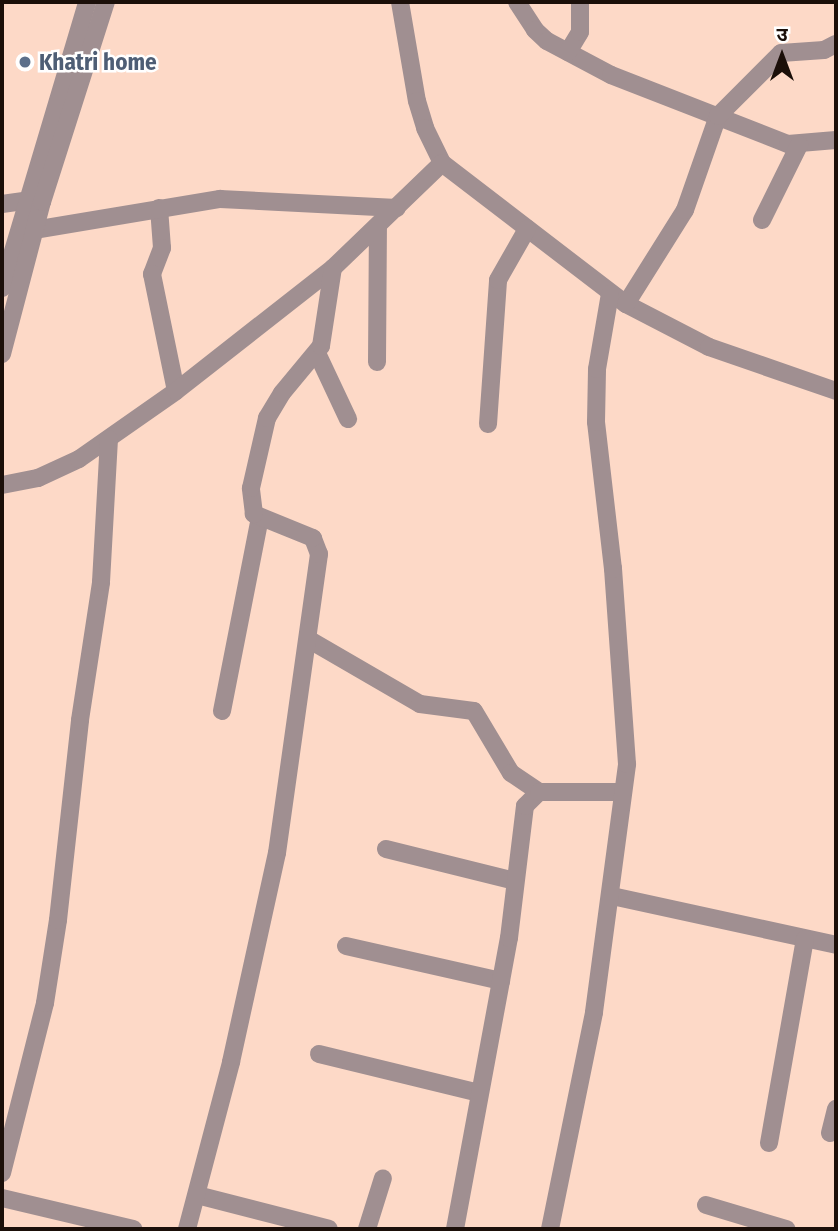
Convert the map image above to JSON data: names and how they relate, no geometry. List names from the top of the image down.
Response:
{
  "places": ["Khatri home"],
  "north": "top"
}
